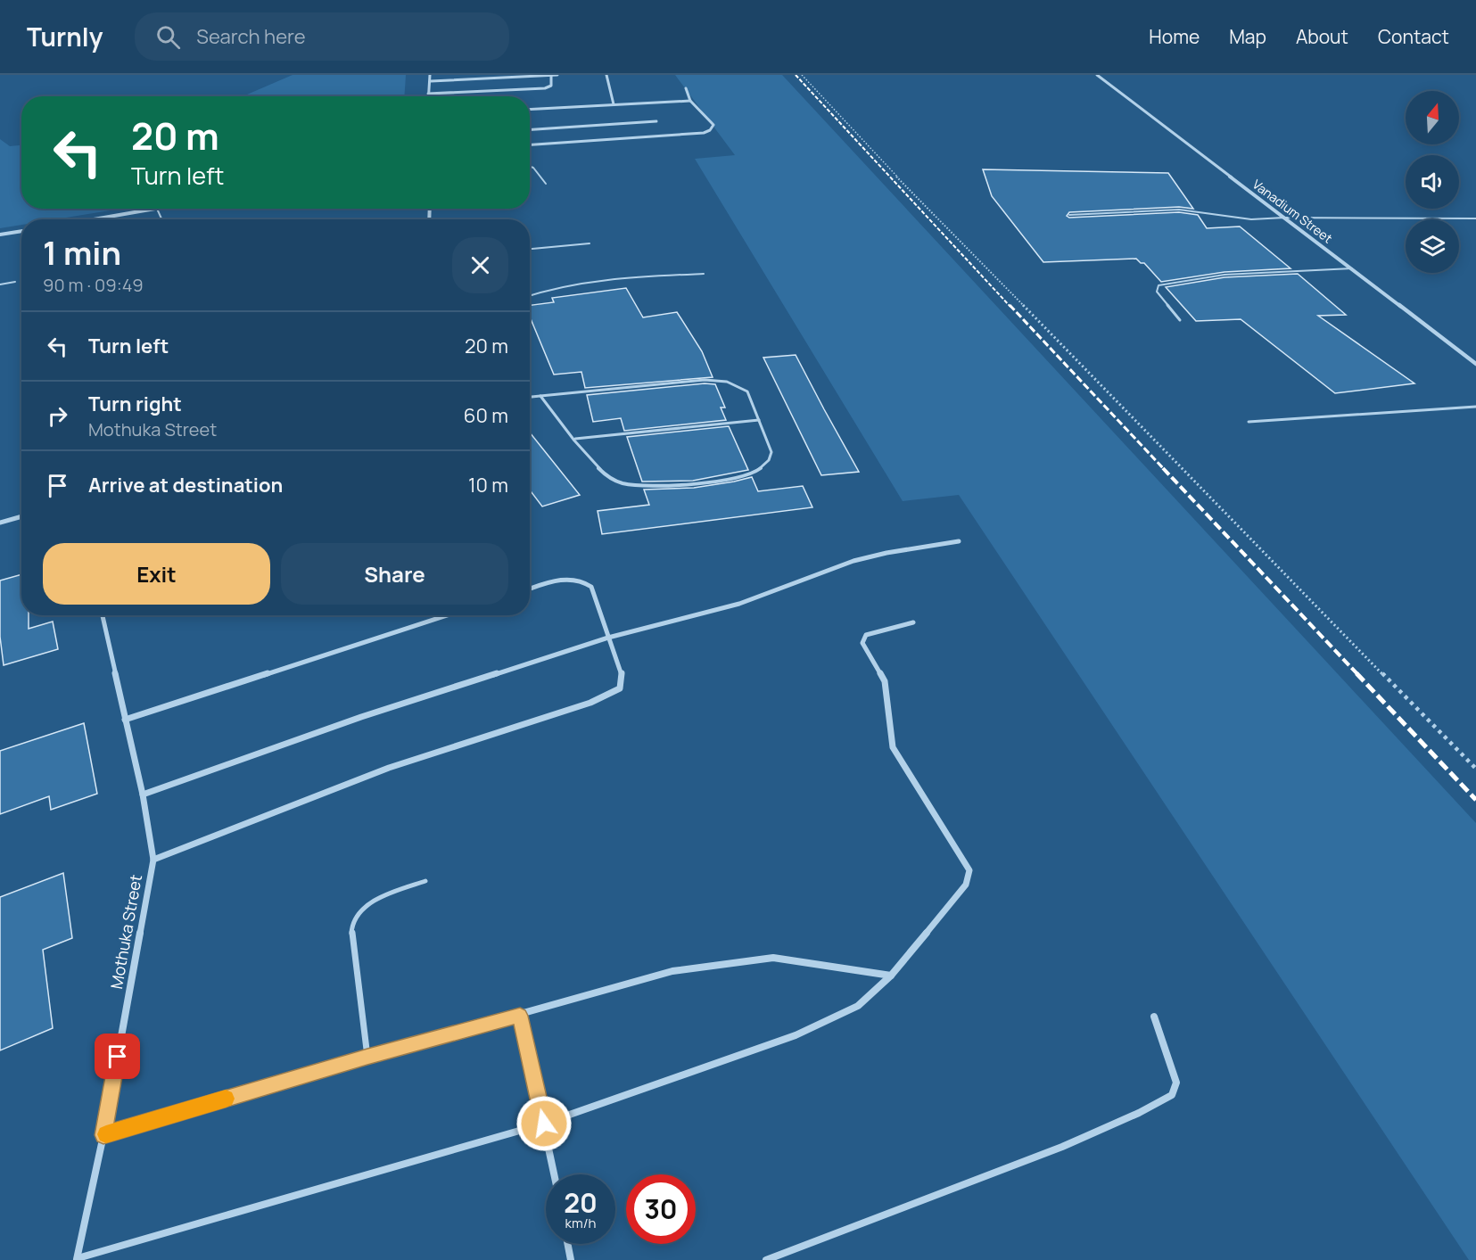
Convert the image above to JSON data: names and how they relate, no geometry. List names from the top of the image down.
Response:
{
  "streets": {
    "street": ["Vanadium Street", "Mothuka Street"]
  },
  "north": "top",
  "page": {
    "header": "Turnly",
    "search": "Search here",
    "nav": [
      "Home",
      "Map",
      "About",
      "Contact"
    ],
    "turn": ["20 m", "Turn left"],
    "heading": ["1 min", "90 m · 09:49"],
    "list": [
      {
        "name": "Turn left",
        "value": "20 m"
      },
      {
        "name": "Turn right",
        "note": "Mothuka Street",
        "value": "60 m"
      },
      {
        "name": "Arrive at destination",
        "value": "10 m"
      }
    ],
    "buttons": ["Exit", "Share"],
    "speed": "20 km/h",
    "limit": "30"
  }
}
